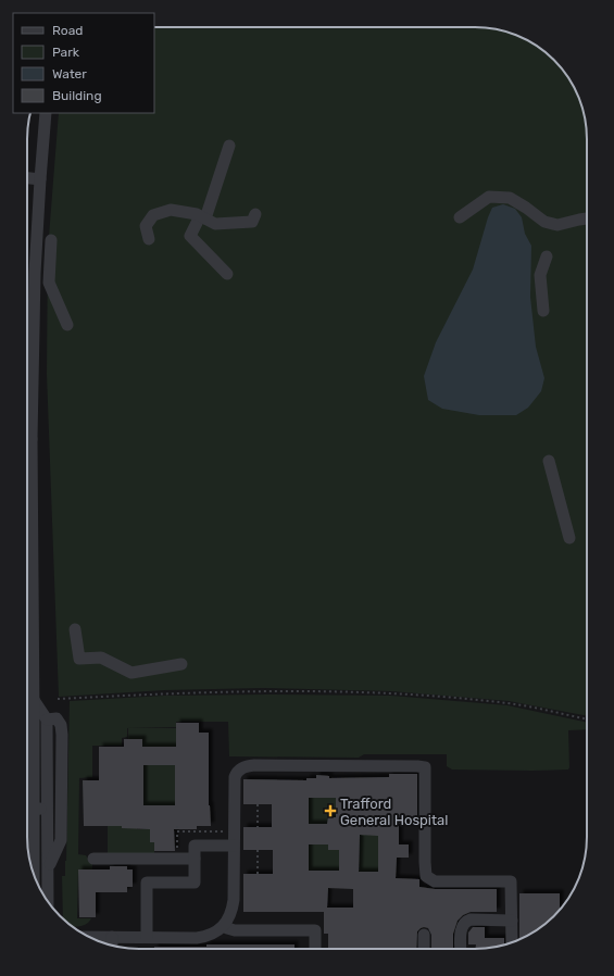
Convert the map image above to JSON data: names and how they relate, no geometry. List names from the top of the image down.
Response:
{
  "places": {
    "health": ["Trafford General Hospital"]
  },
  "legend": [
    "Road",
    "Park",
    "Water",
    "Building"
  ]
}
